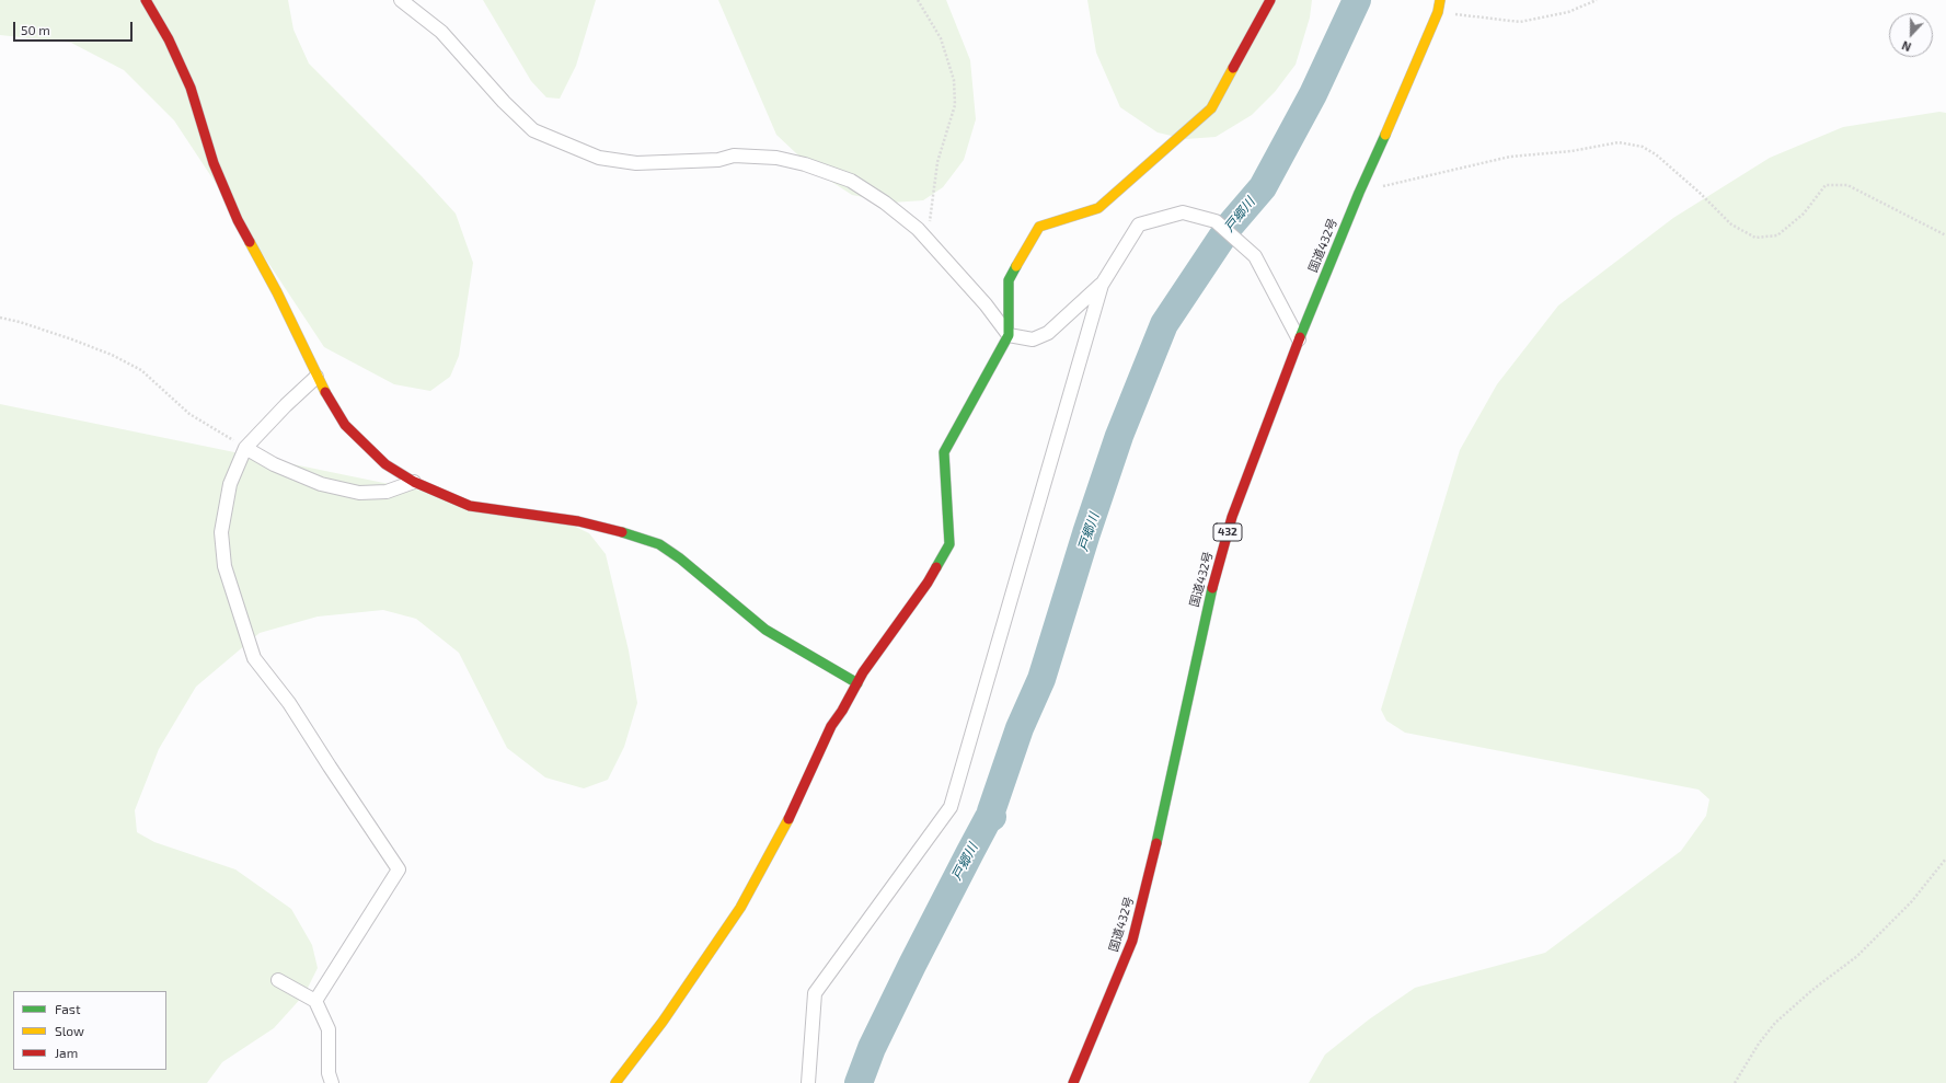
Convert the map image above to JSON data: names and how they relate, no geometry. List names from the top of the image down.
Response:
{
  "streets": {
    "main road": ["国道432号", "432"]
  },
  "water": ["戸郷川"],
  "legend": ["Fast", "Slow", "Jam"],
  "scale_bar": "50 m",
  "north": "bottom"
}
